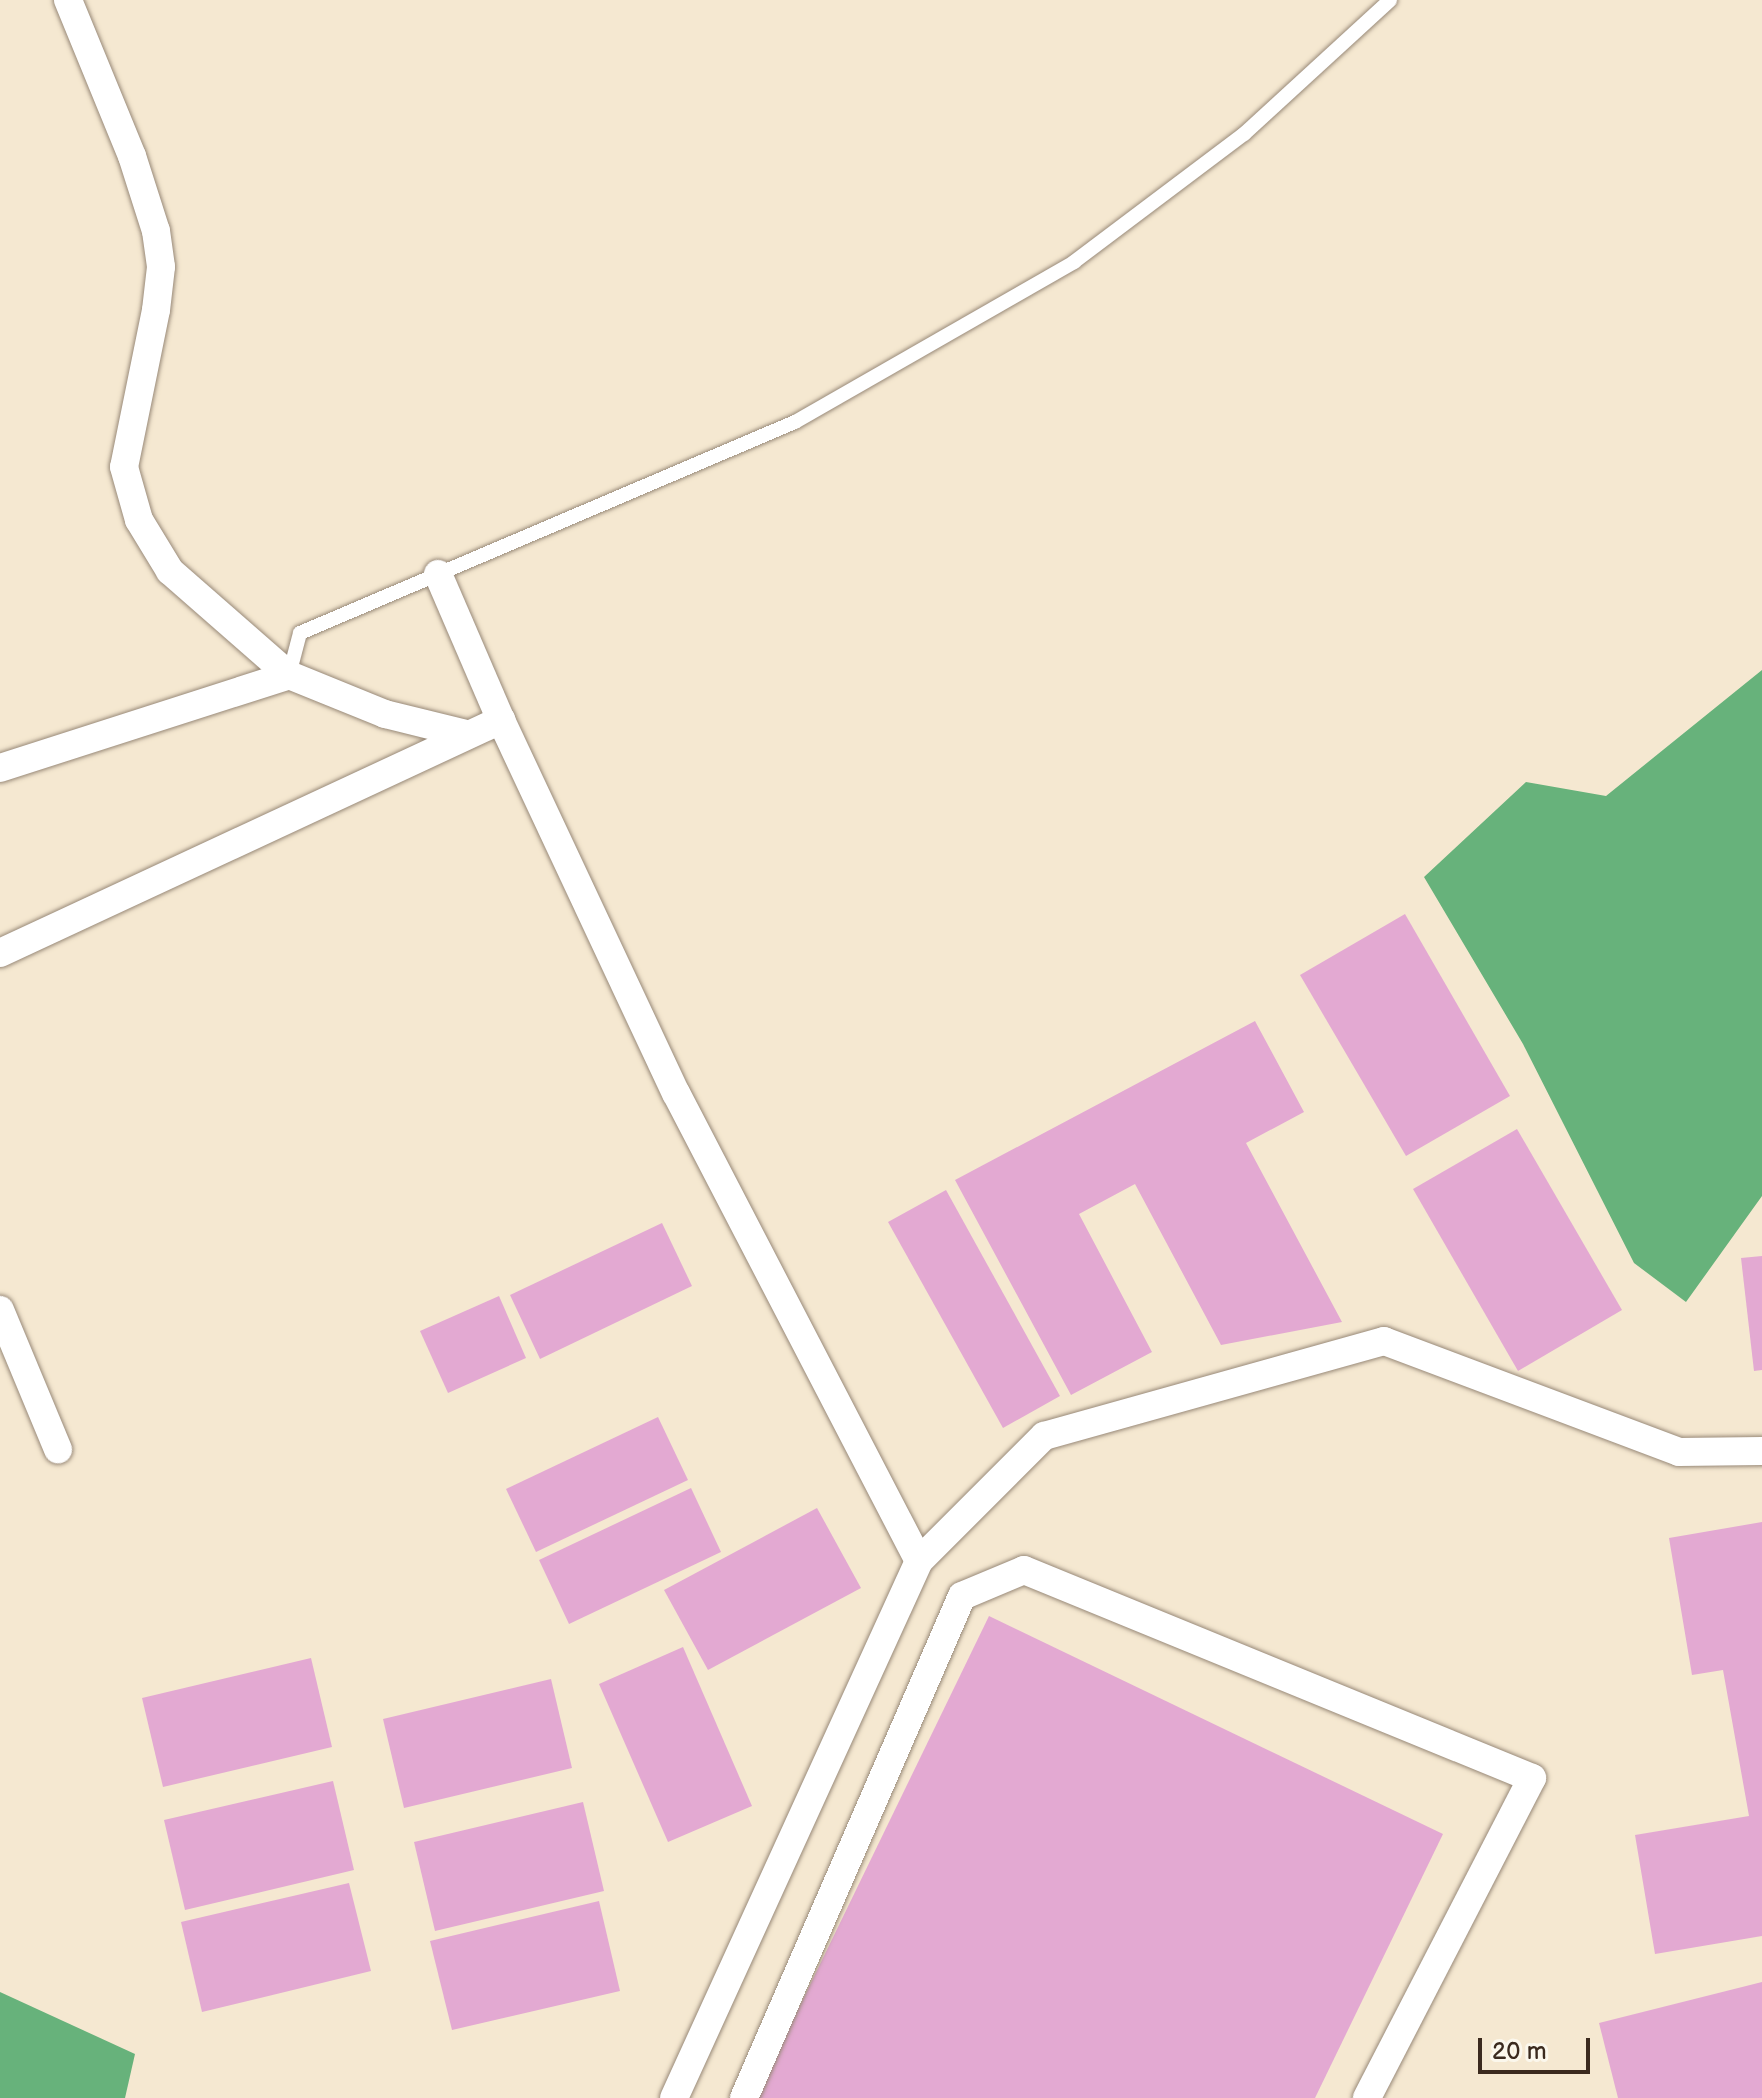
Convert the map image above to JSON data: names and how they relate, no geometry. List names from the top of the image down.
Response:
{
  "scale_bar": "20 m"
}
